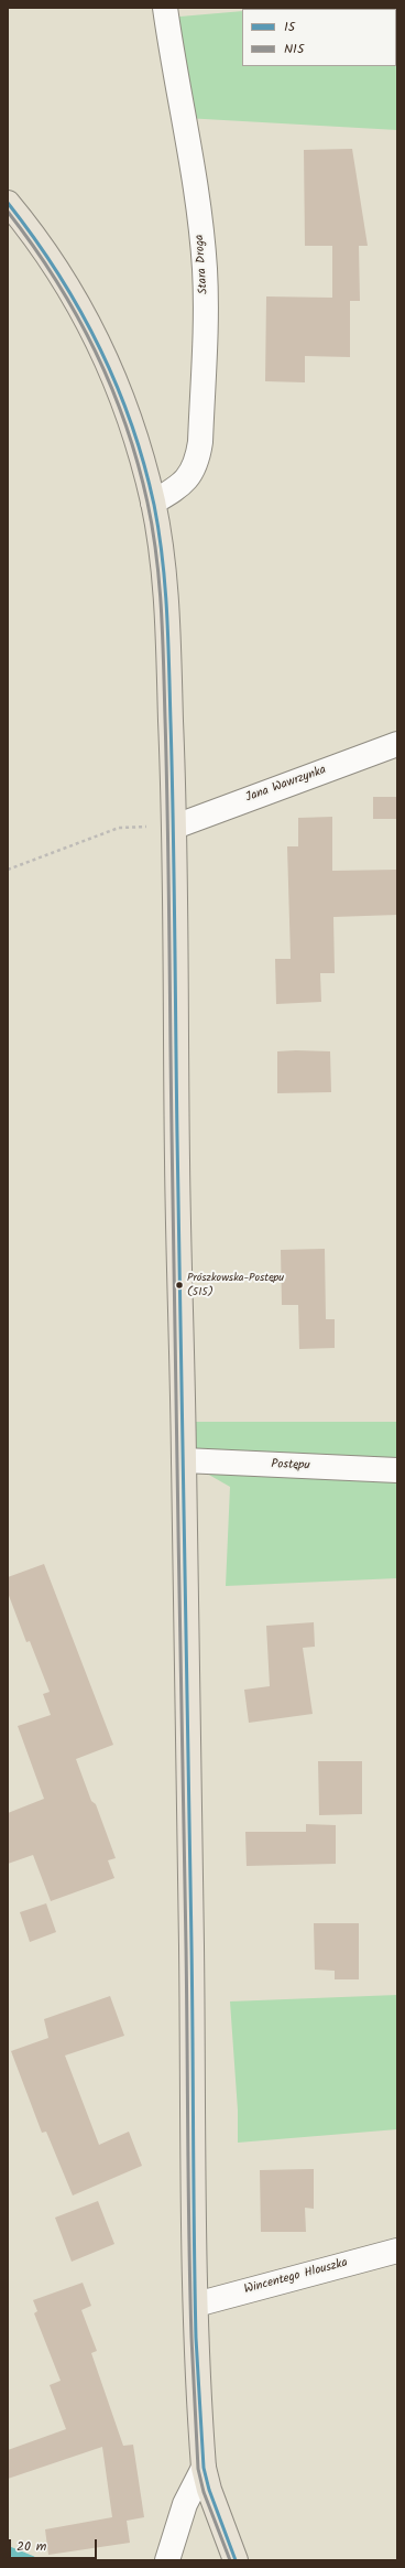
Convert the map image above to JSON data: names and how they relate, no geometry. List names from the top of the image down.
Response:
{
  "streets": {
    "street": [
      "Stara Droga",
      "Jana Wawrzynka",
      "Postępu",
      "Wincentego Hlouszka"
    ]
  },
  "places": ["Prószkowska-Postępu (515)"],
  "lines": ["transit line 15", "transit line N15"],
  "legend": ["15", "N15"],
  "scale_bar": "20 m"
}
